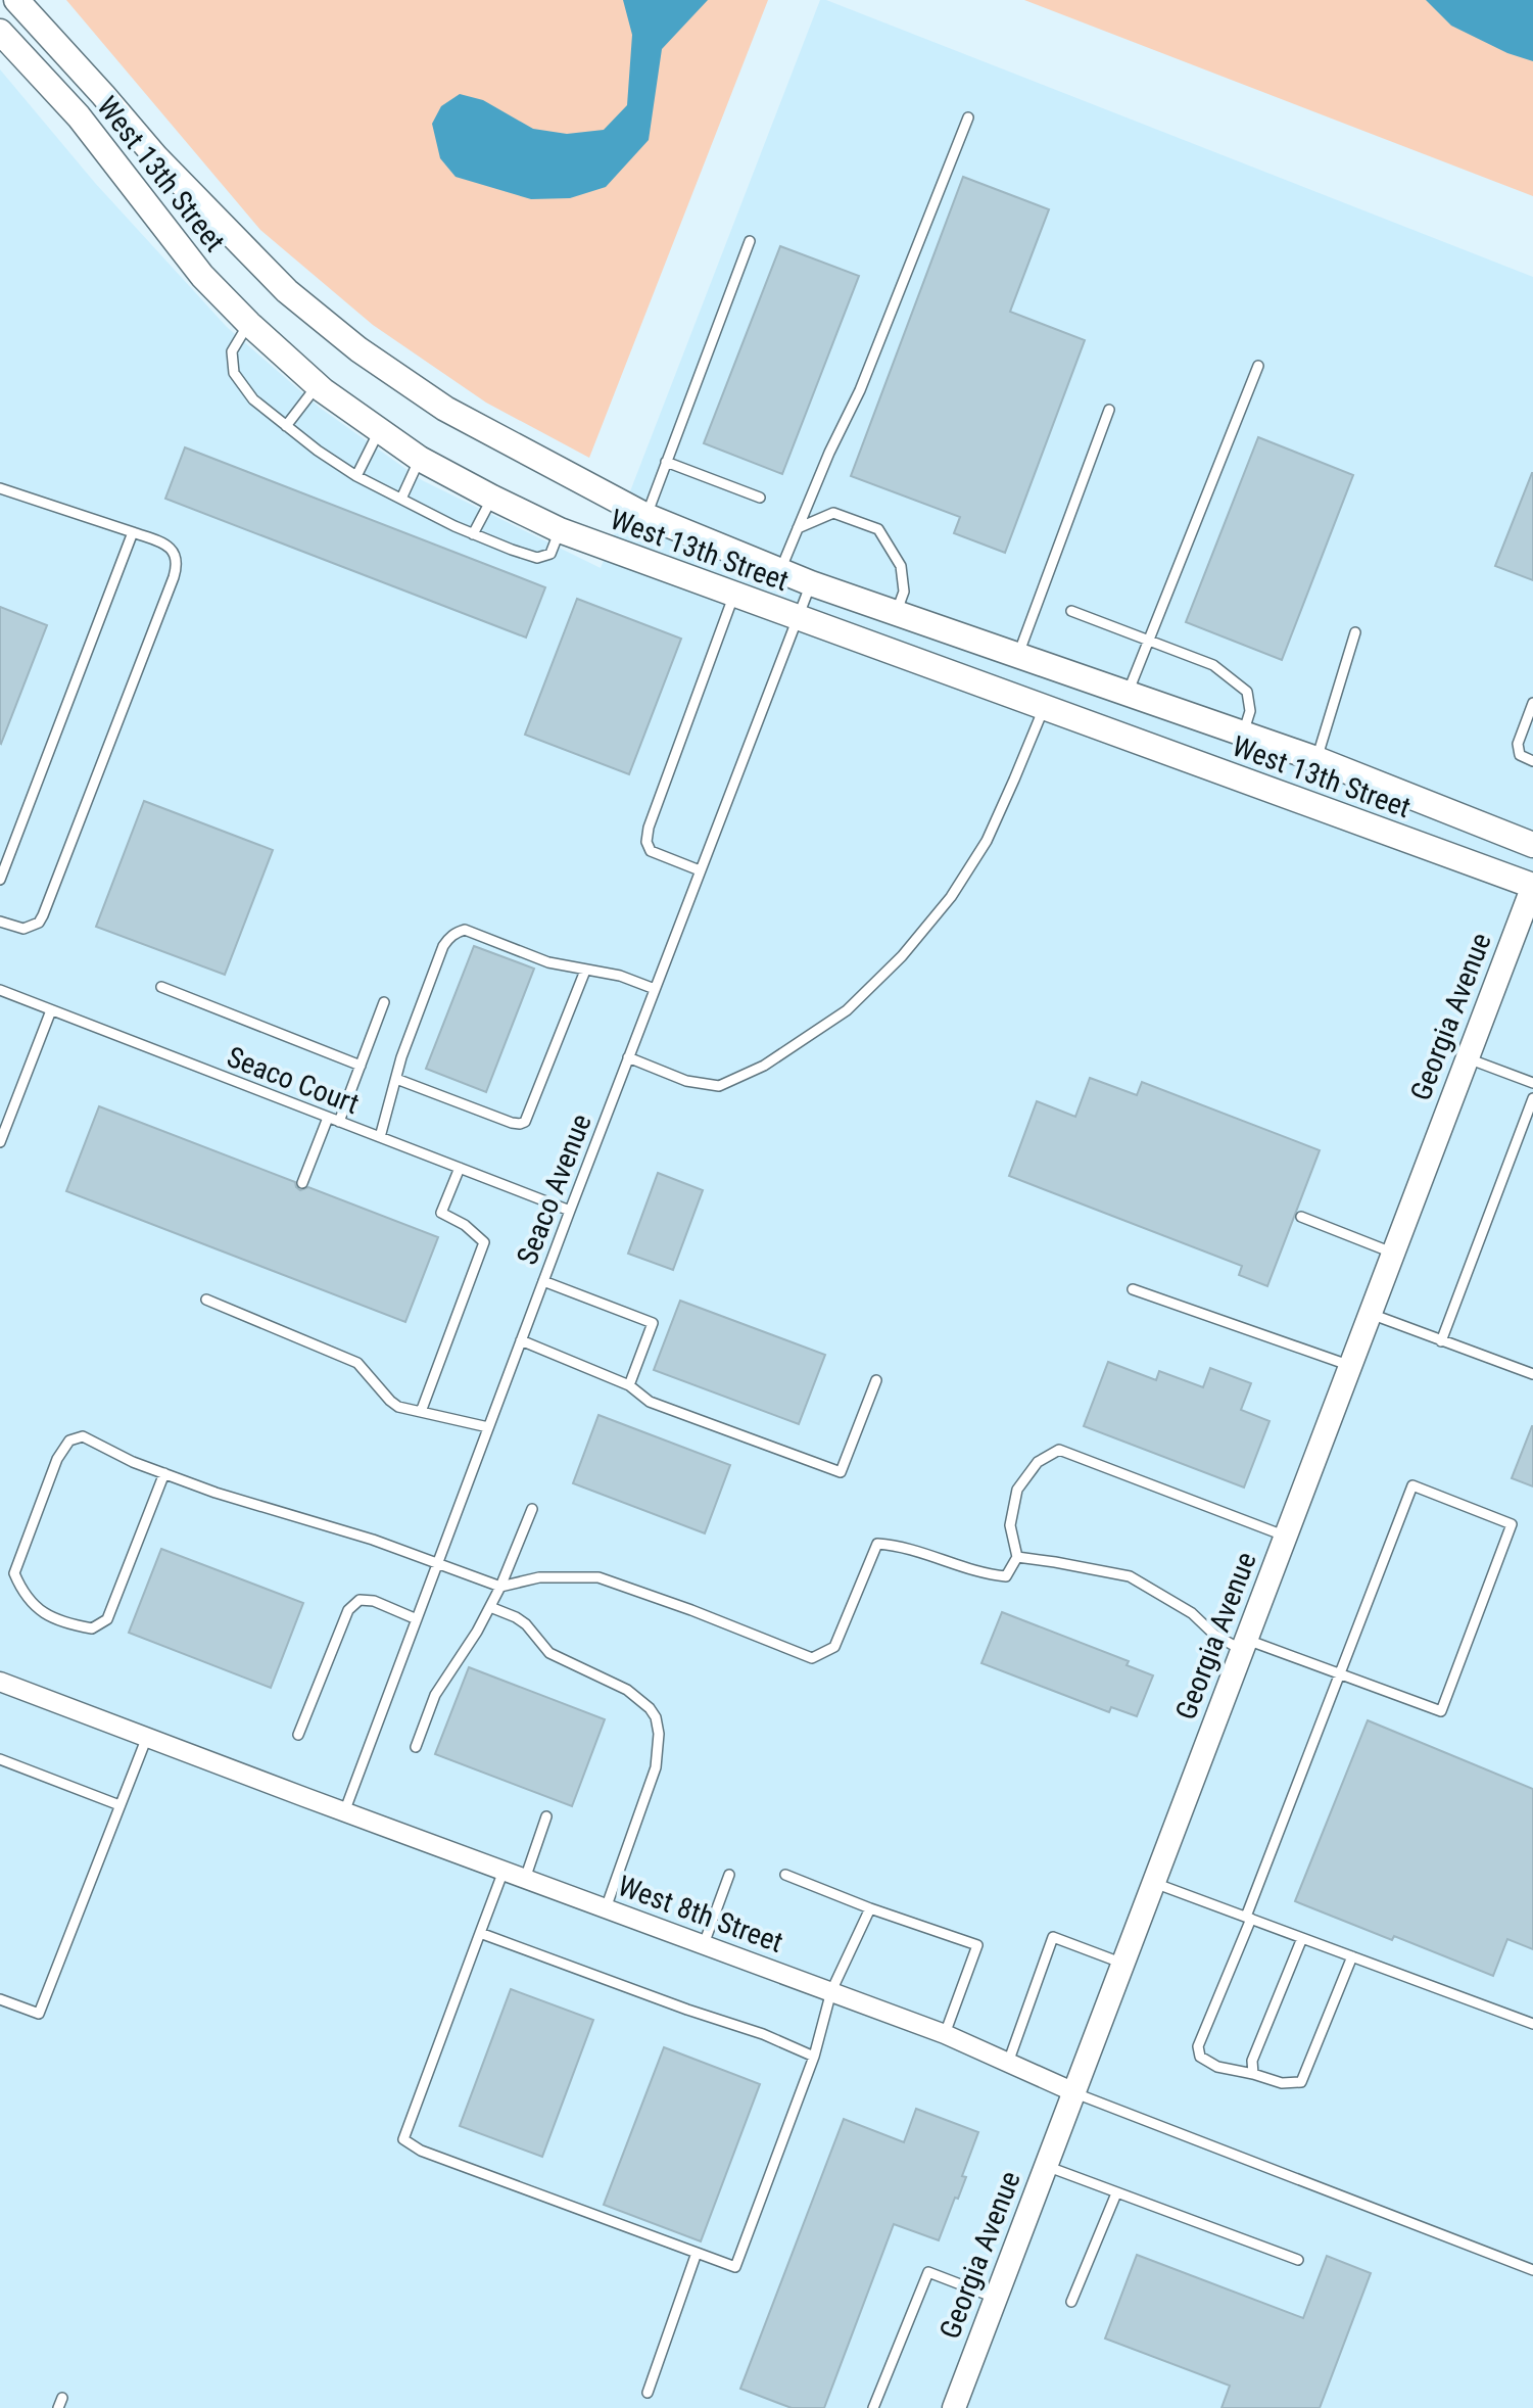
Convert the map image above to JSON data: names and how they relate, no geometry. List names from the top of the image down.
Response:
{
  "streets": {
    "main road": ["West 13th Street"],
    "street": ["Georgia Avenue", "West 8th Street"],
    "lane": ["Seaco Court", "Seaco Avenue"]
  },
  "crossings": [
    ["West 13th Street", "Georgia Avenue"],
    ["West 13th Street", "Seaco Avenue"],
    ["Georgia Avenue", "West 8th Street"],
    ["Seaco Court", "Seaco Avenue"],
    ["Seaco Avenue", "West 8th Street"]
  ]
}
